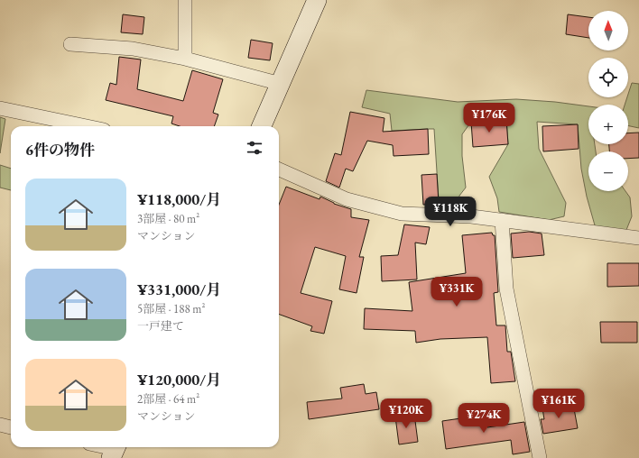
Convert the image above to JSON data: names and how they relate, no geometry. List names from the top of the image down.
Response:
{
  "north": "top",
  "page": {
    "map_buttons": ["+", "−"],
    "price": [
      "¥176K",
      "¥118K",
      "¥331K",
      "¥161K",
      "¥120K",
      "¥274K"
    ],
    "heading": "6件の物件",
    "list": [
      {
        "name": "¥118,000/月",
        "note": "3部屋 · 80 m² · マンション"
      },
      {
        "name": "¥331,000/月",
        "note": "5部屋 · 188 m² · 一戸建て"
      },
      {
        "name": "¥120,000/月",
        "note": "2部屋 · 64 m² · マンション"
      }
    ]
  }
}
